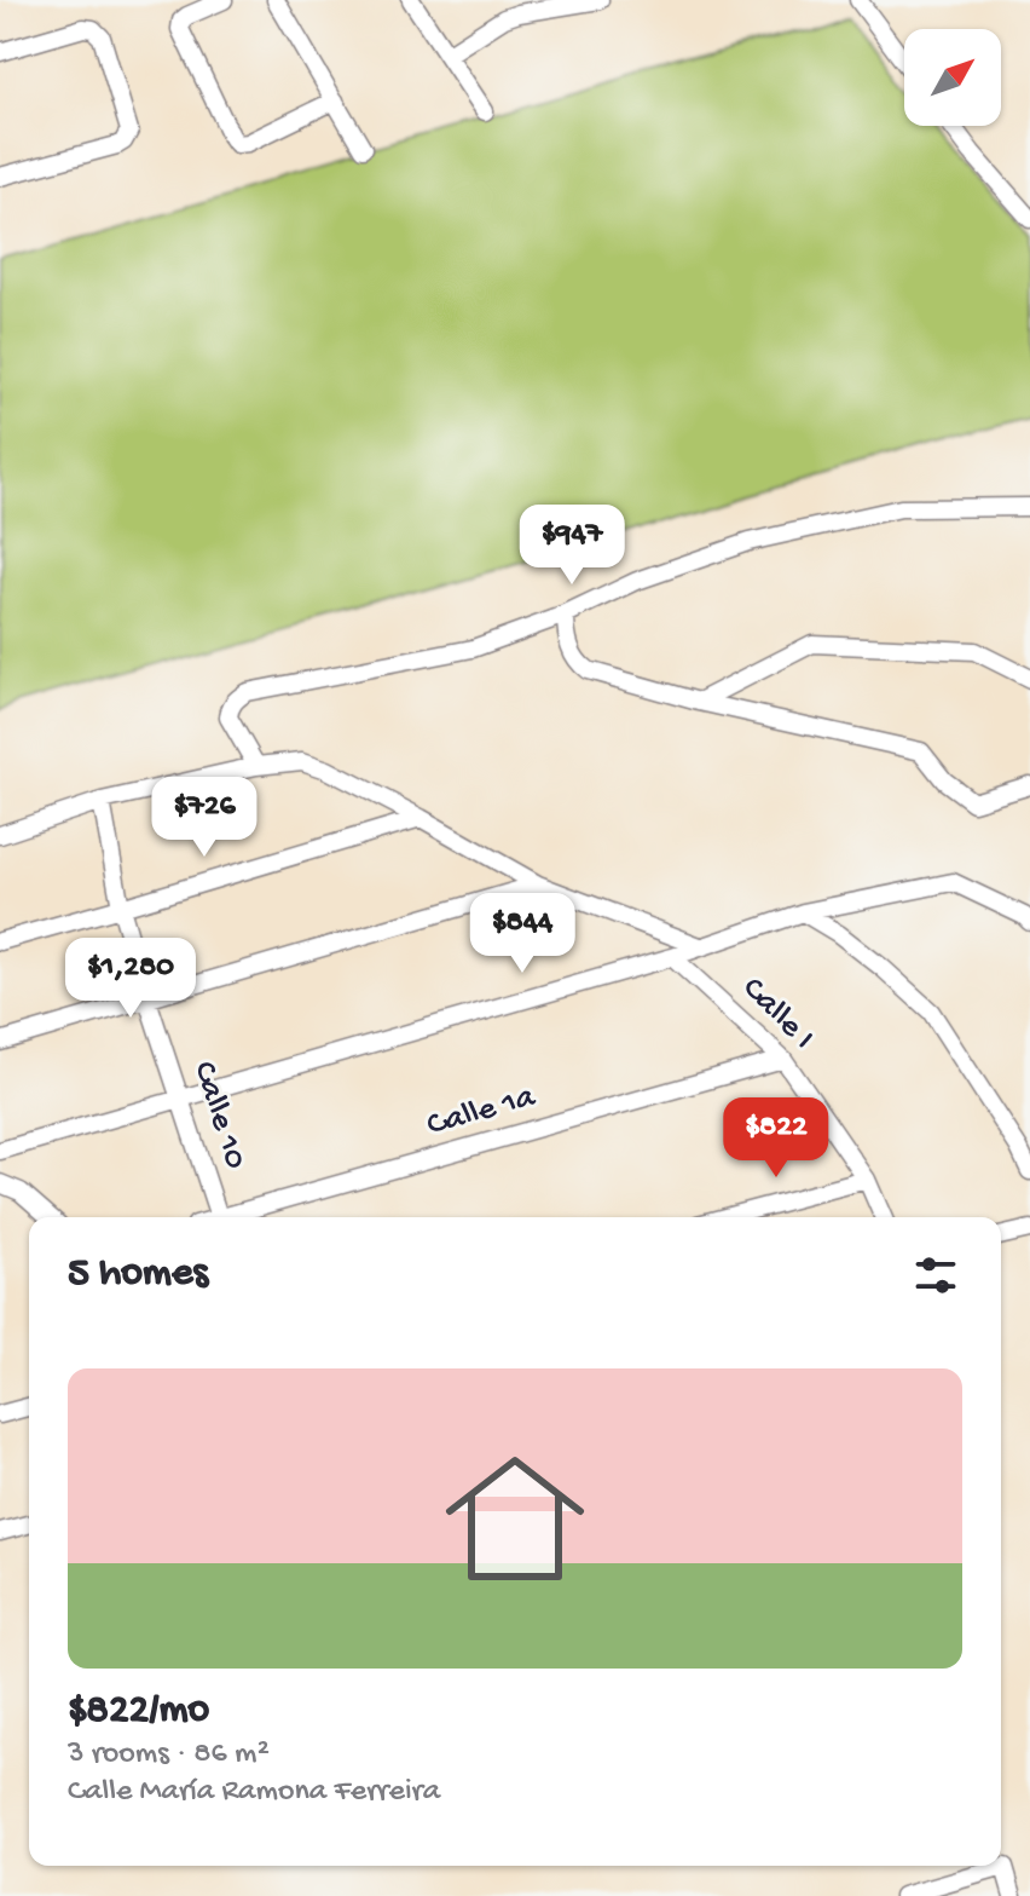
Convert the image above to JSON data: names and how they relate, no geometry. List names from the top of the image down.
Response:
{
  "streets": {
    "street": ["Calle I", "Calle 1a", "Calle 10"]
  },
  "crossings": [
    ["Calle I", "Calle 1a"]
  ],
  "north": "top right",
  "page": {
    "price": [
      "$947",
      "$726",
      "$844",
      "$1,280",
      "$822"
    ],
    "heading": "5 homes",
    "list": [
      {
        "name": "$822/mo",
        "note": "3 rooms · 86 m² · Calle María Ramona Ferreira"
      }
    ]
  }
}
